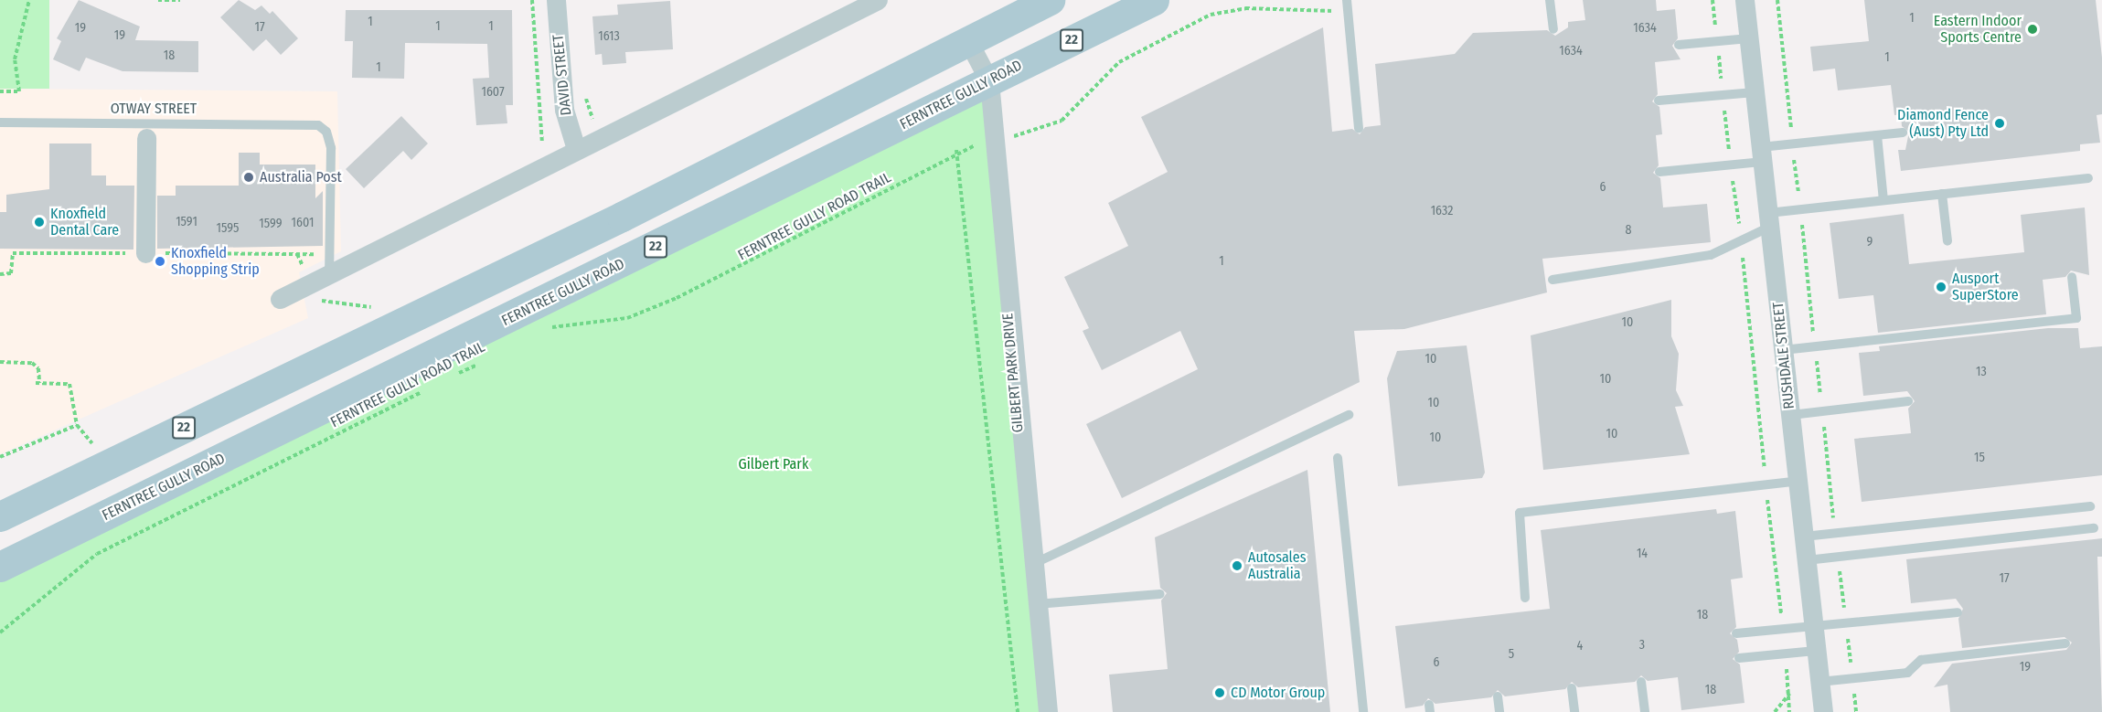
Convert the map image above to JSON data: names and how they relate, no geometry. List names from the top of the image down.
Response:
{
  "streets": {
    "main road": ["22", "FERNTREE GULLY ROAD"],
    "street": ["DAVID STREET", "RUSHDALE STREET", "GILBERT PARK DRIVE"],
    "lane": ["OTWAY STREET"],
    "path": ["FERNTREE GULLY ROAD TRAIL"]
  },
  "crossings": [
    ["22", "GILBERT PARK DRIVE"],
    ["FERNTREE GULLY ROAD", "GILBERT PARK DRIVE"]
  ],
  "parks": ["Gilbert Park"],
  "places": [
    "Eastern Indoor Sports Centre",
    "Diamond Fence (Aust) Pty Ltd",
    "Australia Post",
    "Knoxfield Dental Care",
    "Knoxfield Shopping Strip",
    "Ausport SuperStore",
    "Autosales Australia",
    "CD Motor Group"
  ],
  "house_numbers": [
    "1",
    "1",
    "1",
    "1",
    "17",
    "19",
    "1634",
    "19",
    "1613",
    "1634",
    "18",
    "1",
    "1",
    "1607",
    "6",
    "1632",
    "1591",
    "1601",
    "1599",
    "1595",
    "8",
    "9",
    "1",
    "10",
    "10",
    "13",
    "10",
    "10",
    "10",
    "10",
    "15",
    "14",
    "17",
    "18",
    "3",
    "4",
    "5",
    "6",
    "19",
    "18"
  ]
}
